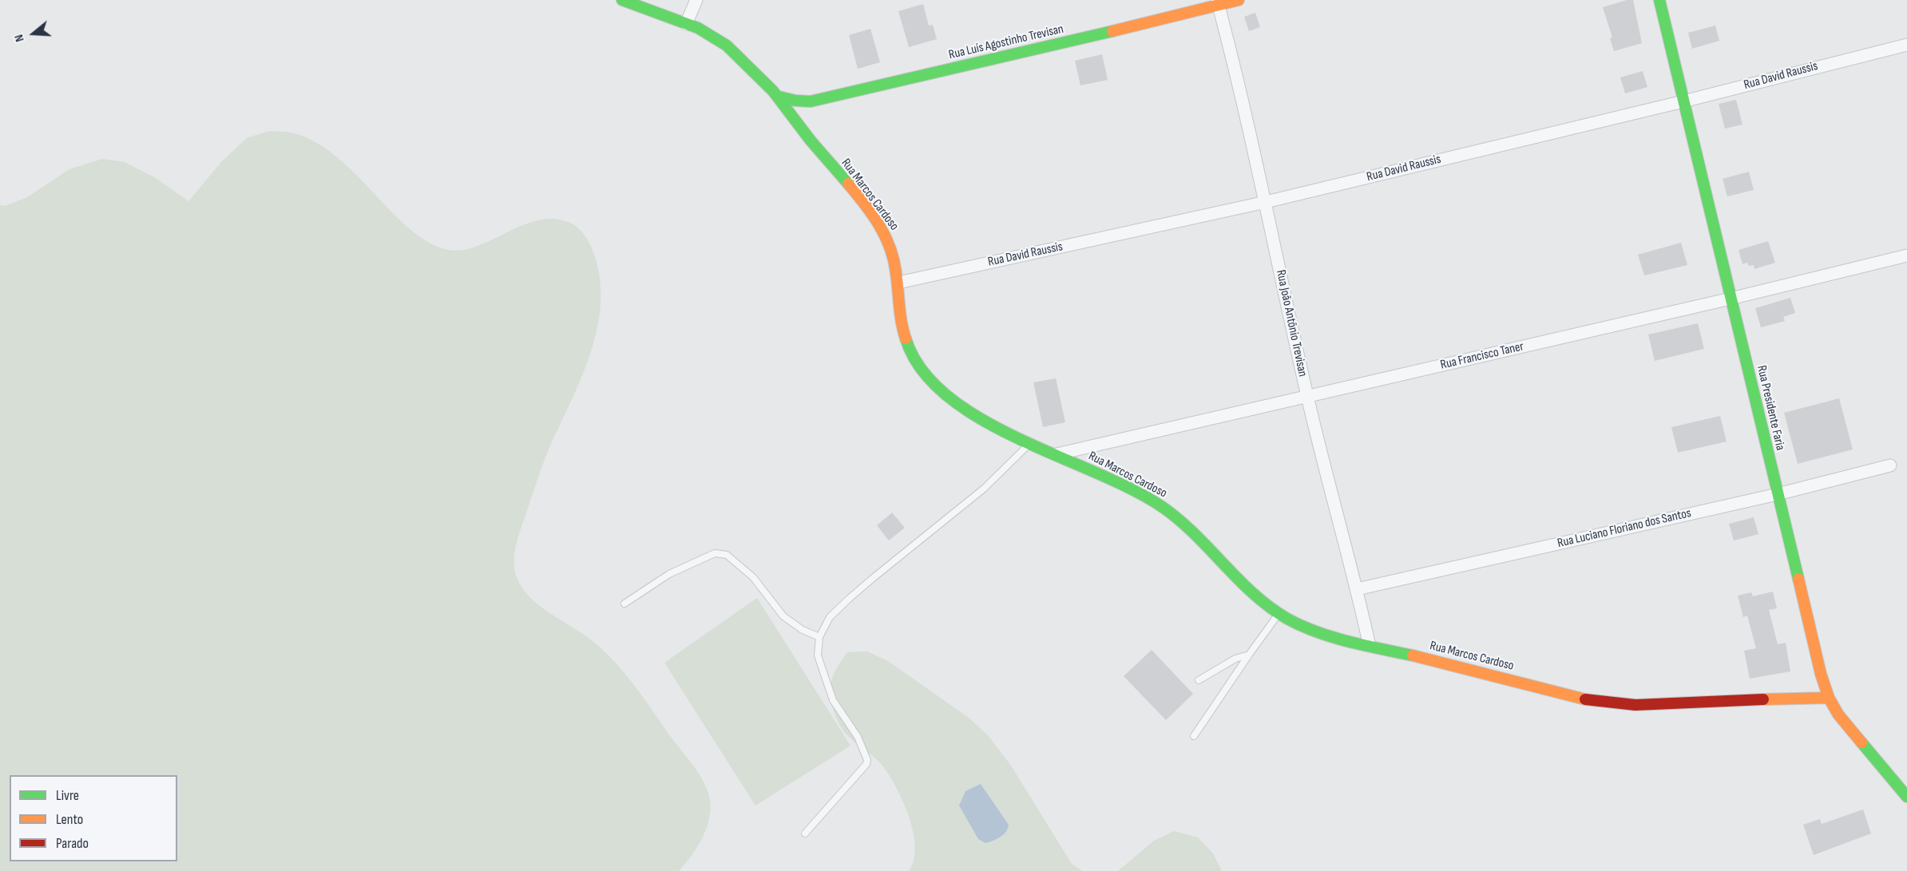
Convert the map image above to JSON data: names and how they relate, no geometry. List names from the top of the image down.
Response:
{
  "streets": {
    "street": [
      "Rua Luís Agostinho Trevisan",
      "Rua David Raussis",
      "Rua Marcos Cardoso",
      "Rua João Antônio Trevisan",
      "Rua Francisco Taner",
      "Rua Presidente Faria",
      "Rua Luciano Floriano dos Santos"
    ]
  },
  "crossings": [
    ["Rua Luís Agostinho Trevisan", "Rua Marcos Cardoso"],
    ["Rua Luís Agostinho Trevisan", "Rua João Antônio Trevisan"],
    ["Rua David Raussis", "Rua Marcos Cardoso"],
    ["Rua David Raussis", "Rua João Antônio Trevisan"],
    ["Rua David Raussis", "Rua Presidente Faria"],
    ["Rua Marcos Cardoso", "Rua João Antônio Trevisan"],
    ["Rua Marcos Cardoso", "Rua Francisco Taner"],
    ["Rua Marcos Cardoso", "Rua Presidente Faria"],
    ["Rua João Antônio Trevisan", "Rua Francisco Taner"],
    ["Rua João Antônio Trevisan", "Rua Luciano Floriano dos Santos"],
    ["Rua Francisco Taner", "Rua Presidente Faria"],
    ["Rua Presidente Faria", "Rua Luciano Floriano dos Santos"]
  ],
  "legend": ["Livre", "Lento", "Parado"],
  "north": "left"
}
